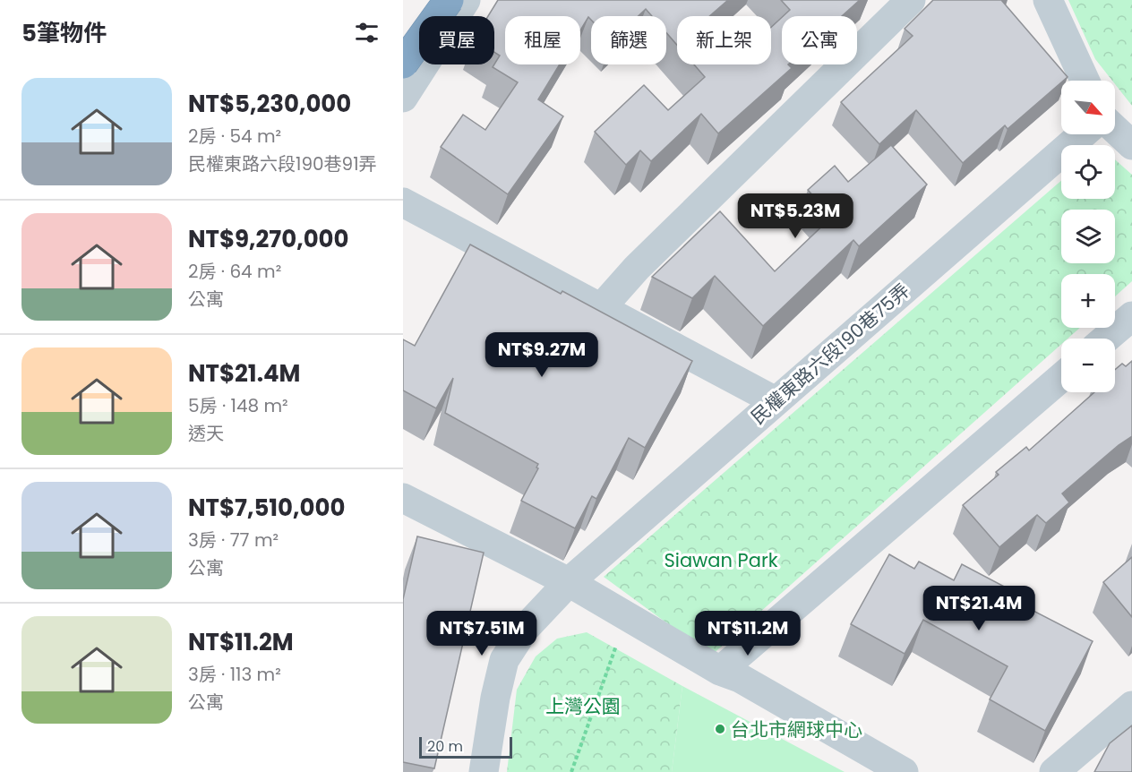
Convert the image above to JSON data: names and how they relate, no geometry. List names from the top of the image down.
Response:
{
  "streets": {
    "street": ["民權東路六段190巷75弄"]
  },
  "parks": ["Siawan Park", "上灣公園"],
  "places": ["台北市網球中心"],
  "scale_bar": "20 m",
  "north": "bottom right",
  "page": {
    "heading": "5筆物件",
    "chip": [
      "買屋",
      "租屋",
      "篩選",
      "新上架",
      "公寓"
    ],
    "list": [
      {
        "name": "NT$5,230,000",
        "note": "2房 · 54 m² · 民權東路六段190巷91弄"
      },
      {
        "name": "NT$9,270,000",
        "note": "2房 · 64 m² · 公寓"
      },
      {
        "name": "NT$21.4M",
        "note": "5房 · 148 m² · 透天"
      },
      {
        "name": "NT$7,510,000",
        "note": "3房 · 77 m² · 公寓"
      },
      {
        "name": "NT$11.2M",
        "note": "3房 · 113 m² · 公寓"
      }
    ],
    "map_buttons": ["+", "−"],
    "price": [
      "NT$5.23M",
      "NT$9.27M",
      "NT$21.4M",
      "NT$7.51M",
      "NT$11.2M"
    ],
    "scale": "20 m"
  }
}
